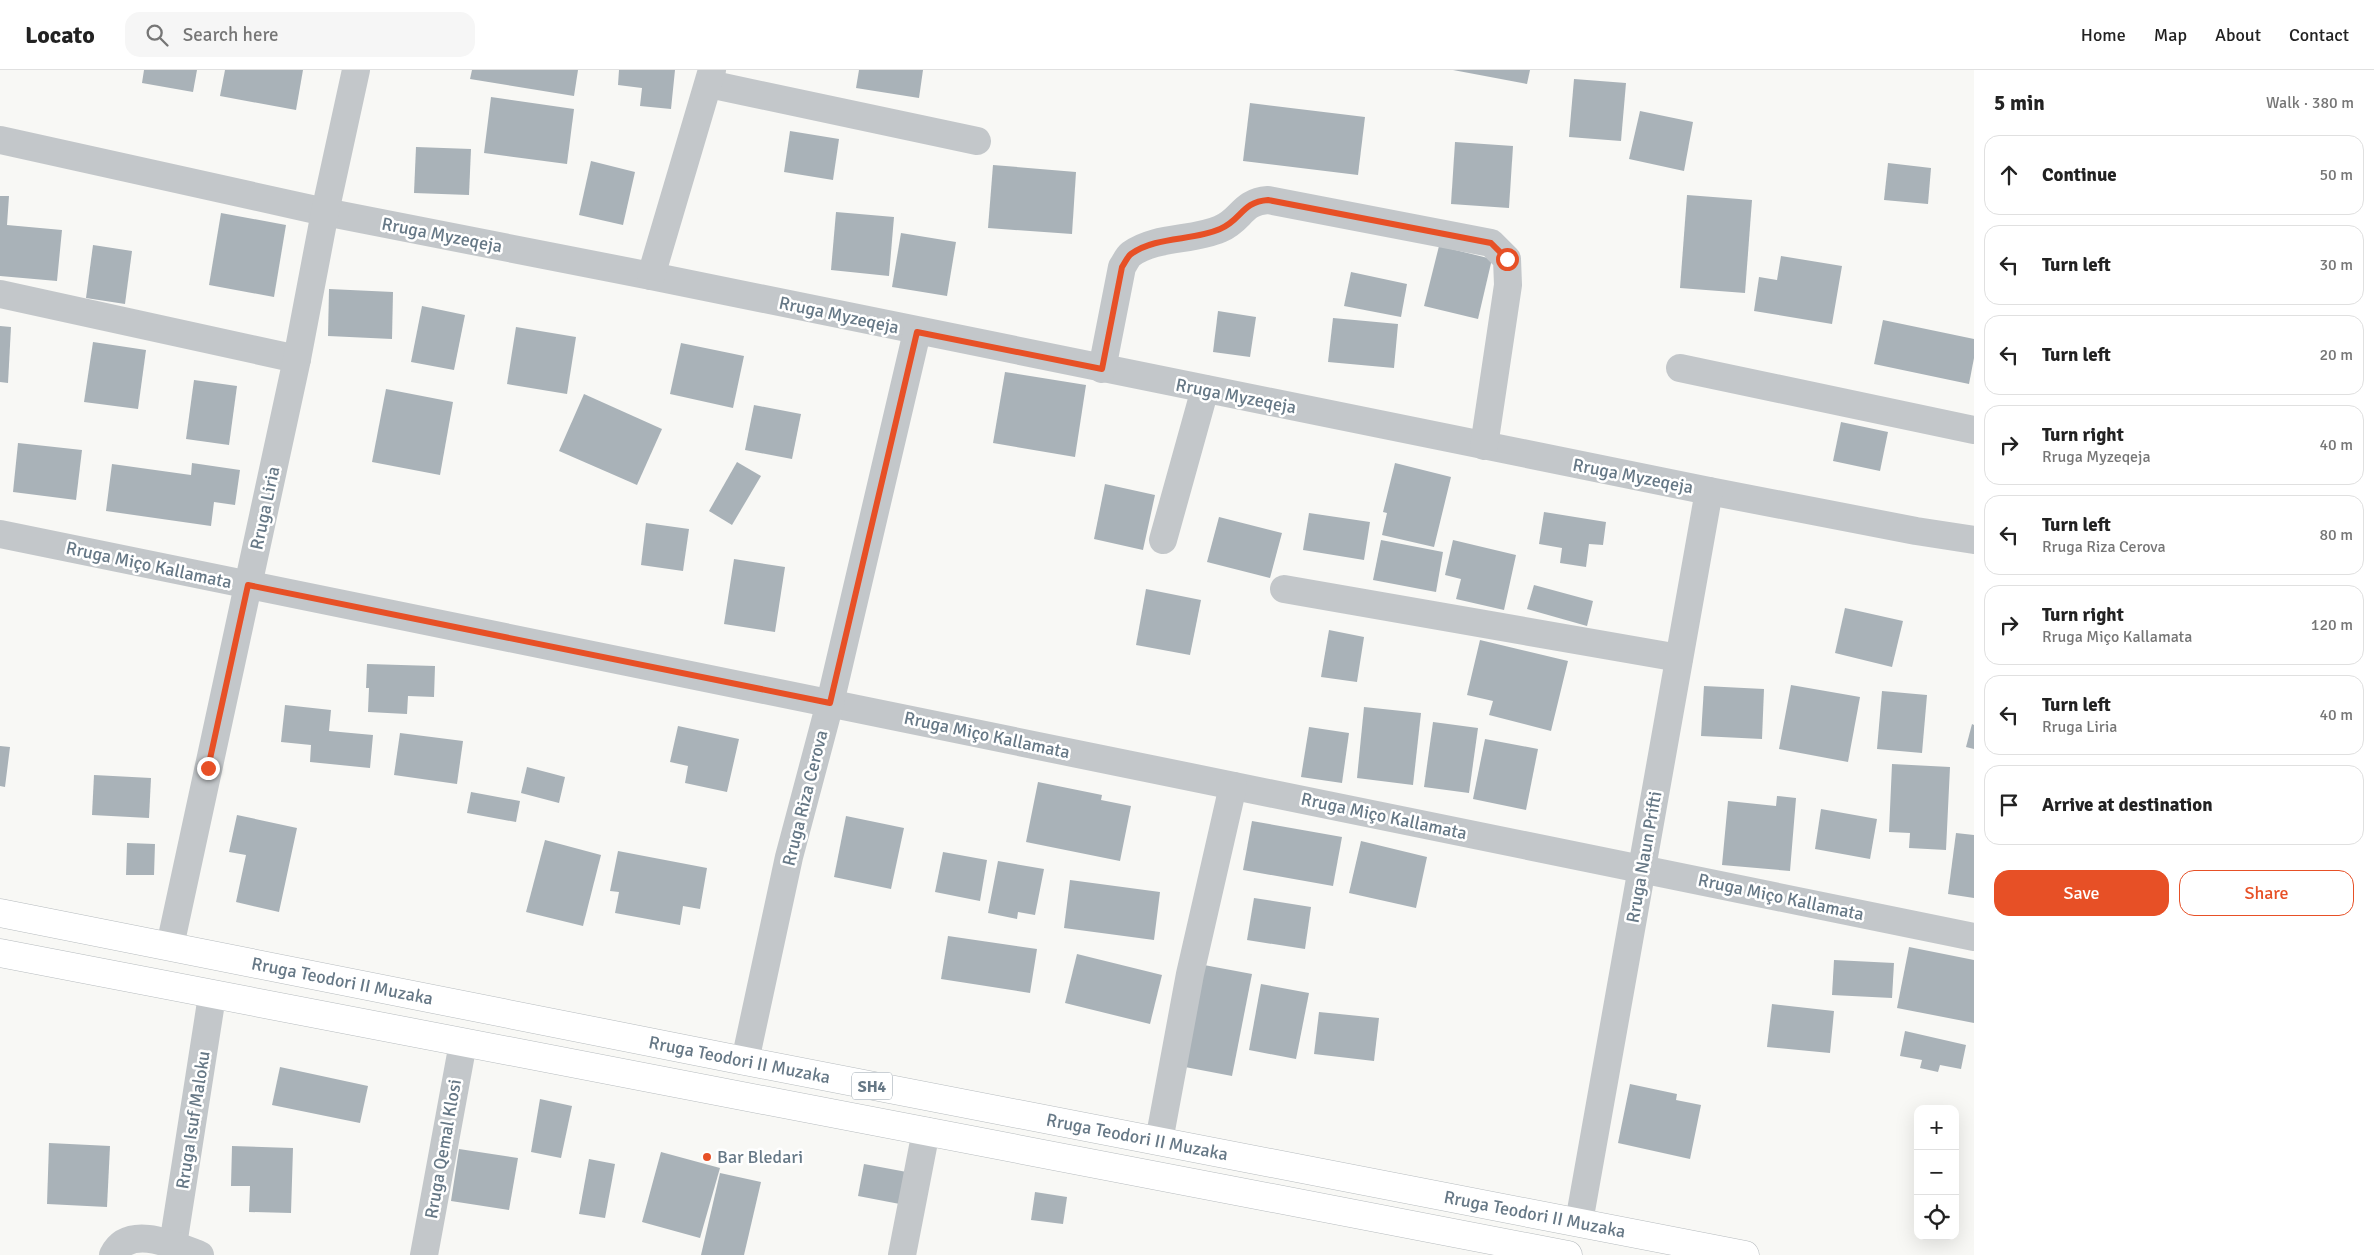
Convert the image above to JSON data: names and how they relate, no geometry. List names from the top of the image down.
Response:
{
  "streets": {
    "main road": ["Rruga Teodori II Muzaka", "SH4"],
    "street": [
      "Rruga Myzeqeja",
      "Rruga Liria",
      "Rruga Miço Kallamata",
      "Rruga Riza Cerova",
      "Rruga Naun Prifti",
      "Rruga Isuf Maloku",
      "Rruga Qemal Klosi"
    ]
  },
  "crossings": [
    ["Rruga Myzeqeja", "Rruga Liria"],
    ["Rruga Myzeqeja", "Rruga Riza Cerova"],
    ["Rruga Myzeqeja", "Rruga Naun Prifti"],
    ["Rruga Liria", "Rruga Miço Kallamata"],
    ["Rruga Liria", "Rruga Teodori II Muzaka"],
    ["Rruga Miço Kallamata", "Rruga Riza Cerova"],
    ["Rruga Miço Kallamata", "Rruga Naun Prifti"],
    ["Rruga Riza Cerova", "Rruga Teodori II Muzaka"],
    ["Rruga Naun Prifti", "Rruga Teodori II Muzaka"],
    ["Rruga Teodori II Muzaka", "Rruga Isuf Maloku"],
    ["Rruga Teodori II Muzaka", "Rruga Qemal Klosi"]
  ],
  "places": ["Bar Bledari"],
  "page": {
    "header": "Locato",
    "search": "Search here",
    "nav": [
      "Home",
      "Map",
      "About",
      "Contact"
    ],
    "heading": ["5 min", "Walk · 380 m"],
    "list": [
      ["Continue", "50 m"],
      ["Turn left", "30 m"],
      ["Turn left", "20 m"],
      ["Turn right", "Rruga Myzeqeja", "40 m"],
      ["Turn left", "Rruga Riza Cerova", "80 m"],
      ["Turn right", "Rruga Miço Kallamata", "120 m"],
      ["Turn left", "Rruga Liria", "40 m"],
      "Arrive at destination"
    ],
    "buttons": ["Save", "Share"],
    "map_buttons": ["+", "−"]
  }
}
